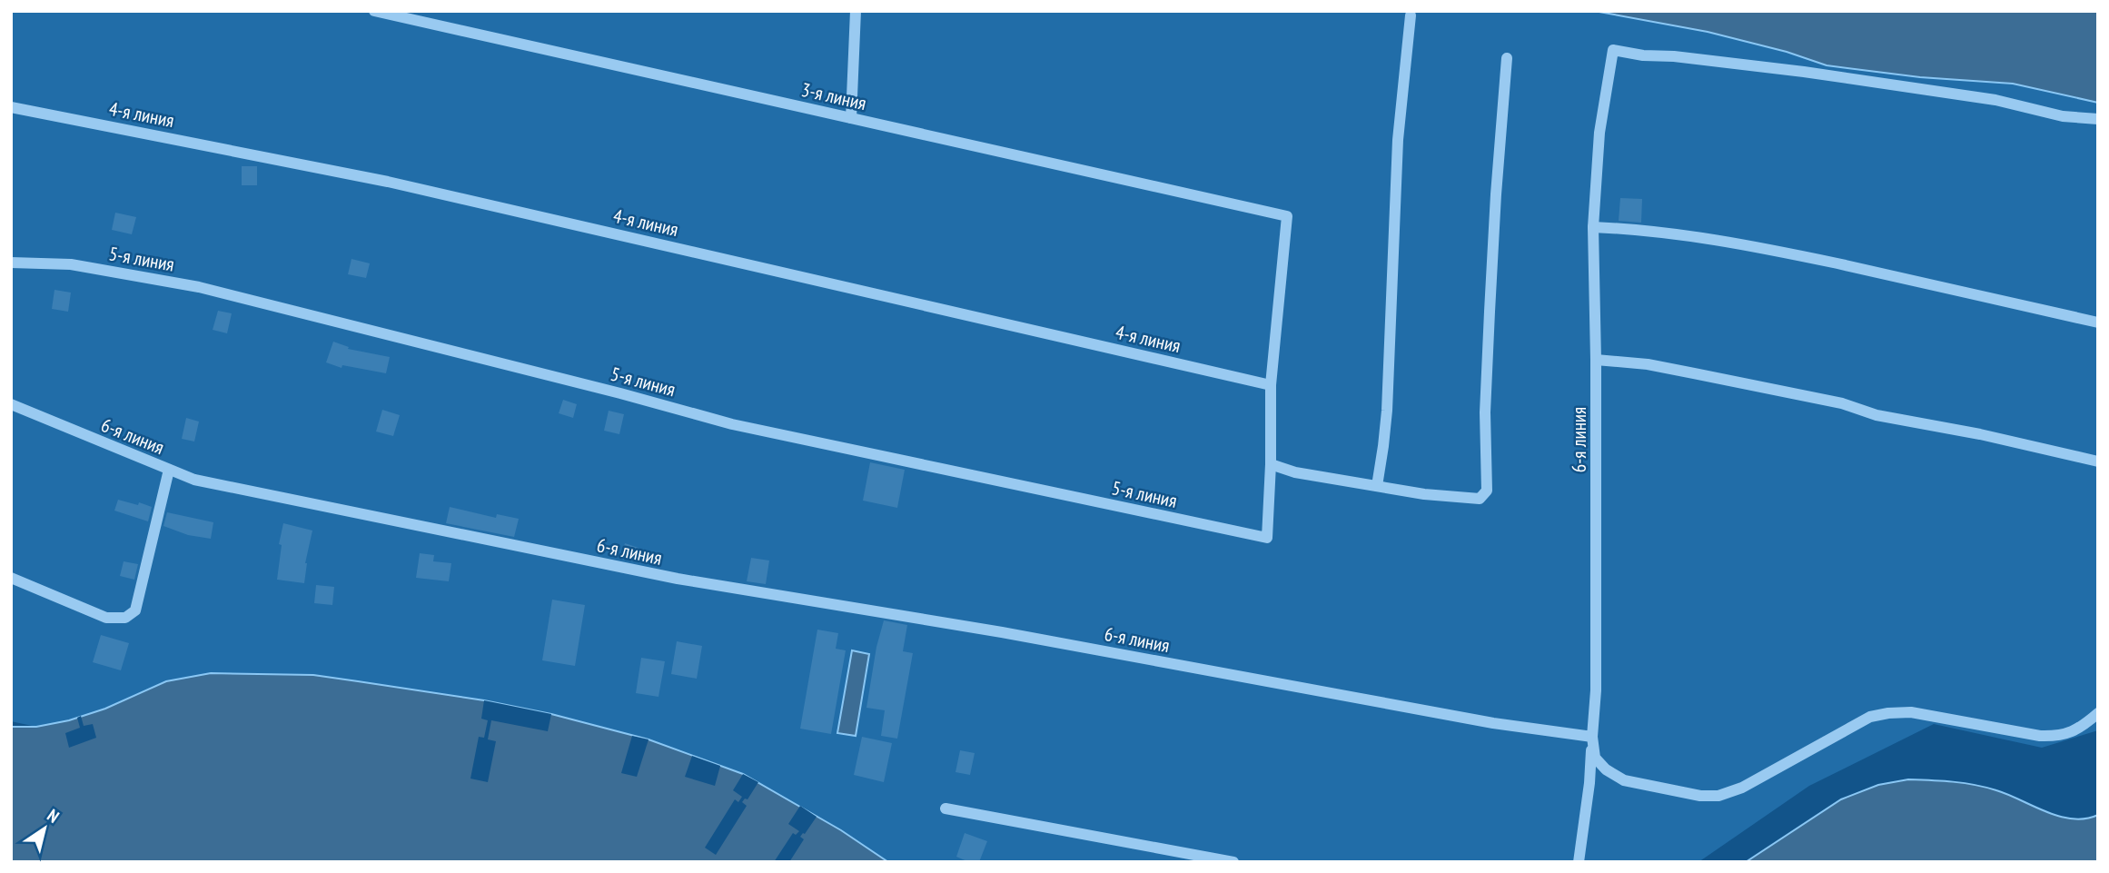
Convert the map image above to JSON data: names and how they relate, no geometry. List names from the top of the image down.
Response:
{
  "streets": {
    "lane": [
      "3-я линия",
      "4-я линия",
      "5-я линия",
      "6-я линия"
    ]
  },
  "crossings": [
    ["3-я линия", "4-я линия"]
  ],
  "north": "top right"
}
